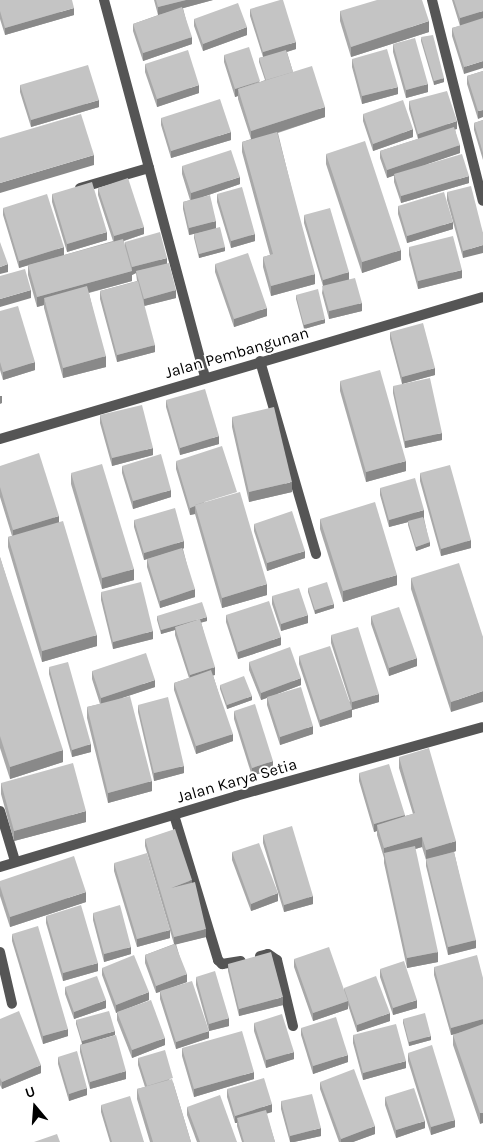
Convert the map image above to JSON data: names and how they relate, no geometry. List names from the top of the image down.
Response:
{
  "streets": {
    "street": ["Jalan Pembangunan", "Jalan Karya Setia"]
  },
  "north": "top"
}
